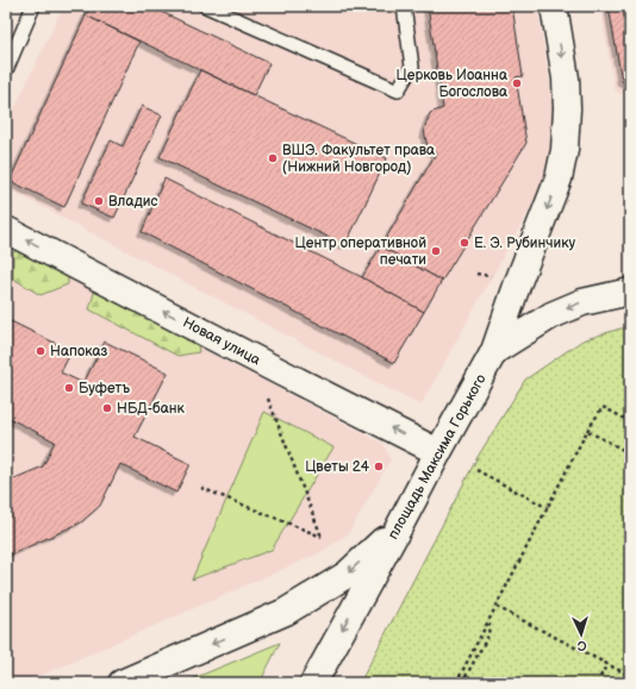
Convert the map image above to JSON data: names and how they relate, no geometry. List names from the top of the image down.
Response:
{
  "streets": {
    "main road": ["Новая улица", "площадь Максима Горького"]
  },
  "crossings": [
    ["Новая улица", "площадь Максима Горького"]
  ],
  "one_way": ["Новая улица"],
  "places": [
    "Церковь Иоанна Богослова",
    "ВШЭ. Факультет права (Нижний Новгород)",
    "Владис",
    "Е. Э. Рубинчику",
    "Центр оперативной печати",
    "Напоказ",
    "Буфетъ",
    "НБД-банк",
    "Цветы 24"
  ],
  "north": "bottom"
}
